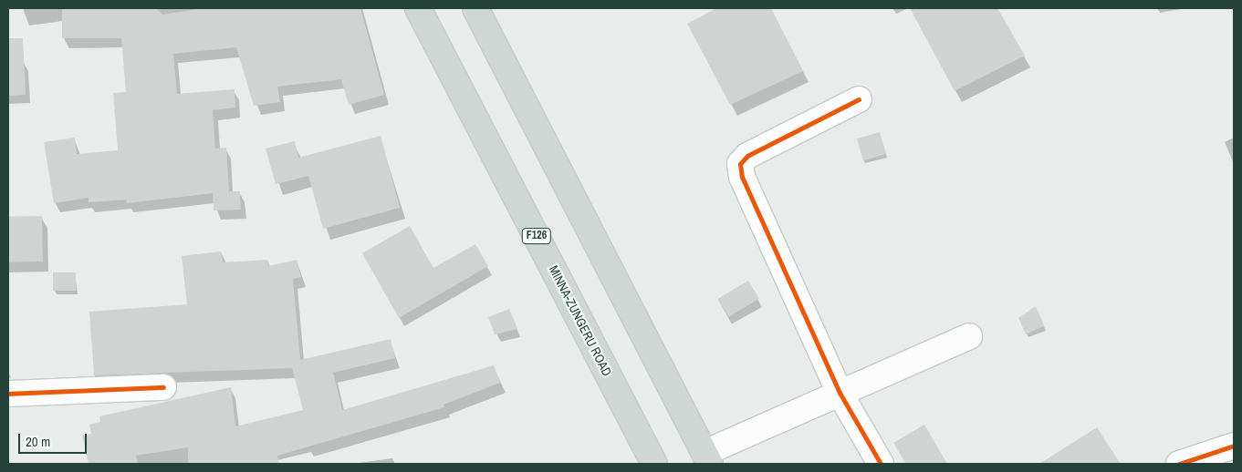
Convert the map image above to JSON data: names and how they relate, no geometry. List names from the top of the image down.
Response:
{
  "streets": {
    "main road": ["F126", "MINNA-ZUNGERU ROAD"]
  },
  "scale_bar": "20 m"
}
